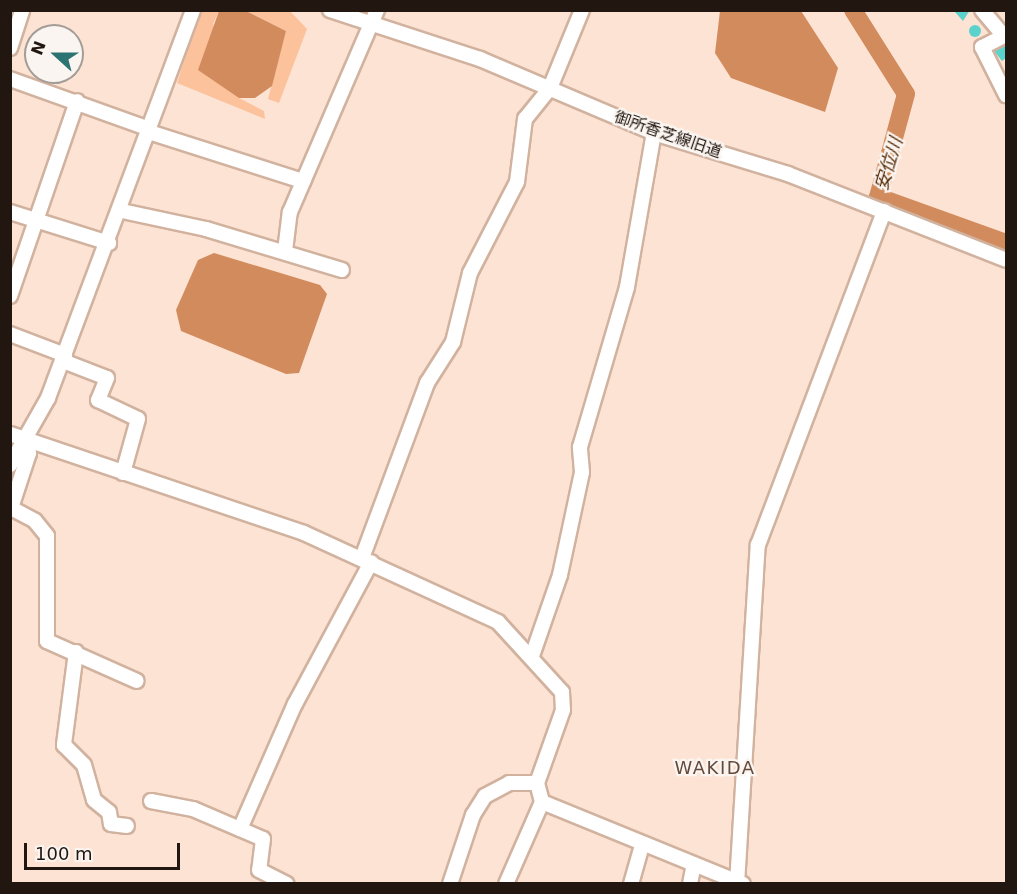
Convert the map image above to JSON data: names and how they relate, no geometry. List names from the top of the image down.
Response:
{
  "streets": {
    "street": ["御所香芝線旧道"]
  },
  "districts": ["WAKIDA"],
  "water": ["安位川"],
  "scale_bar": "100 m",
  "north": "left"
}
